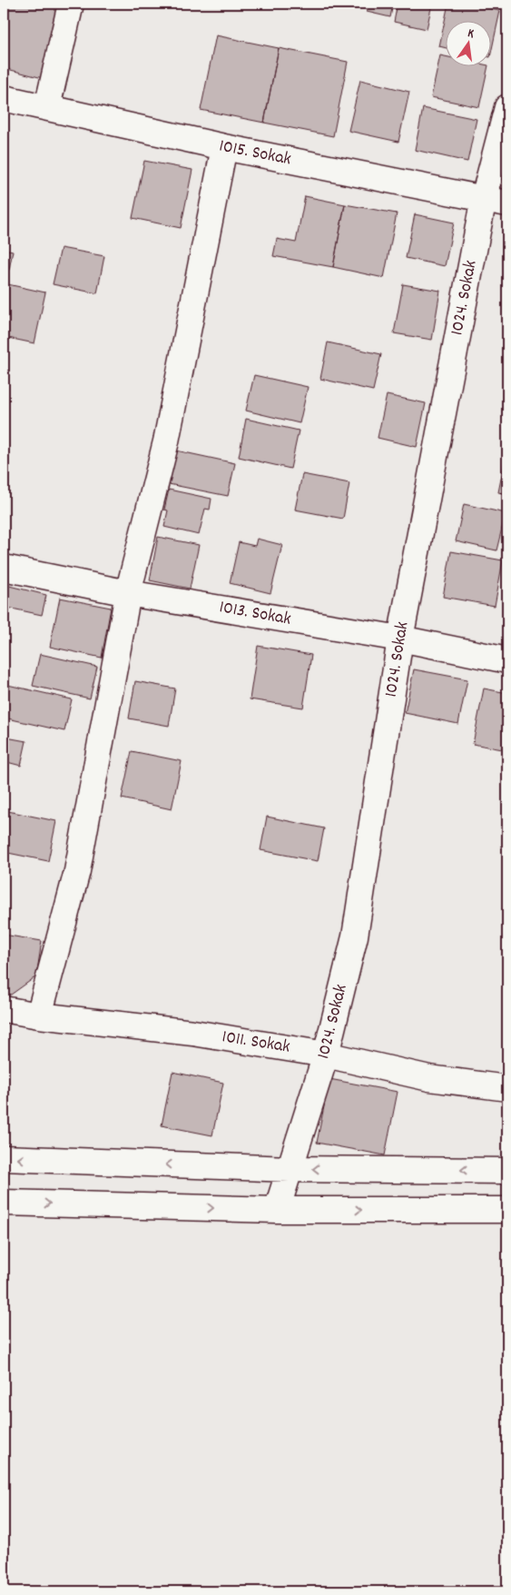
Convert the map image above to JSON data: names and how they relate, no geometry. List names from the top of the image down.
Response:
{
  "streets": {
    "street": [
      "1015. Sokak",
      "1024. Sokak",
      "1013. Sokak",
      "1011. Sokak"
    ]
  },
  "crossings": [
    ["1015. Sokak", "1024. Sokak"],
    ["1024. Sokak", "1013. Sokak"],
    ["1024. Sokak", "1011. Sokak"]
  ],
  "north": "top"
}
